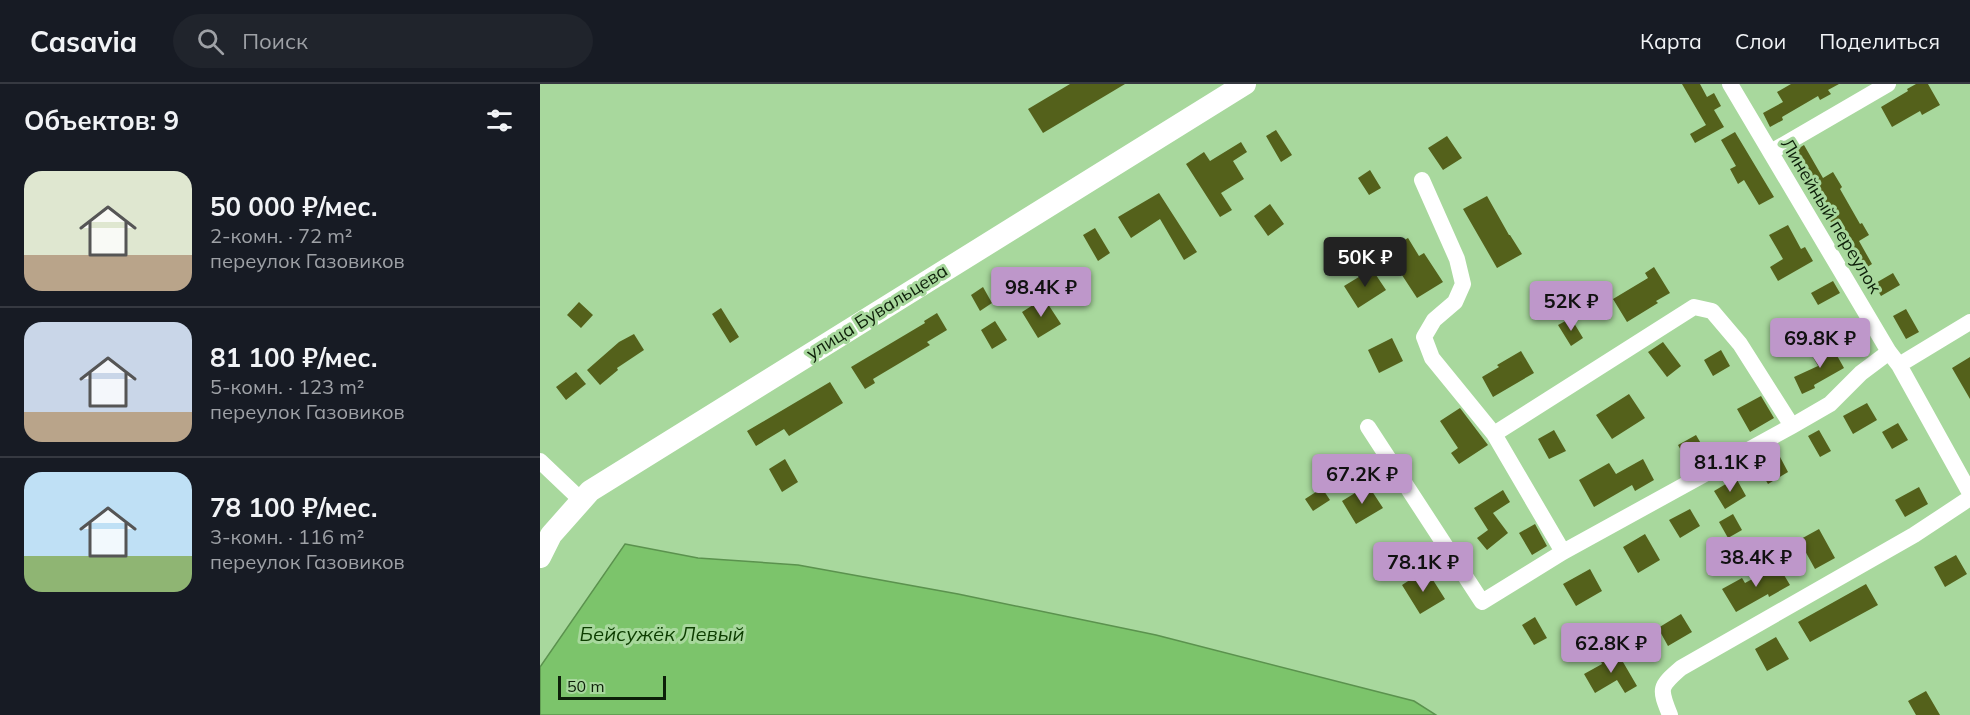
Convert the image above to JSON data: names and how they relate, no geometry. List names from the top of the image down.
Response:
{
  "streets": {
    "street": ["Линейный переулок", "улица Бувальцева"]
  },
  "water": ["Бейсужёк Левый"],
  "scale_bar": "50 m",
  "page": {
    "header": "Casavia",
    "search": "Поиск",
    "nav": ["Карта", "Слои", "Поделиться"],
    "heading": "Объектов: 9",
    "list": [
      {
        "name": "50 000 ₽/мес.",
        "note": "2-комн. · 72 m² · переулок Газовиков"
      },
      {
        "name": "81 100 ₽/мес.",
        "note": "5-комн. · 123 m² · переулок Газовиков"
      },
      {
        "name": "78 100 ₽/мес.",
        "note": "3-комн. · 116 m² · переулок Газовиков"
      }
    ],
    "price": [
      "50K ₽",
      "98.4K ₽",
      "52K ₽",
      "69.8K ₽",
      "81.1K ₽",
      "67.2K ₽",
      "38.4K ₽",
      "78.1K ₽",
      "62.8K ₽"
    ],
    "scale": "50 m"
  }
}
